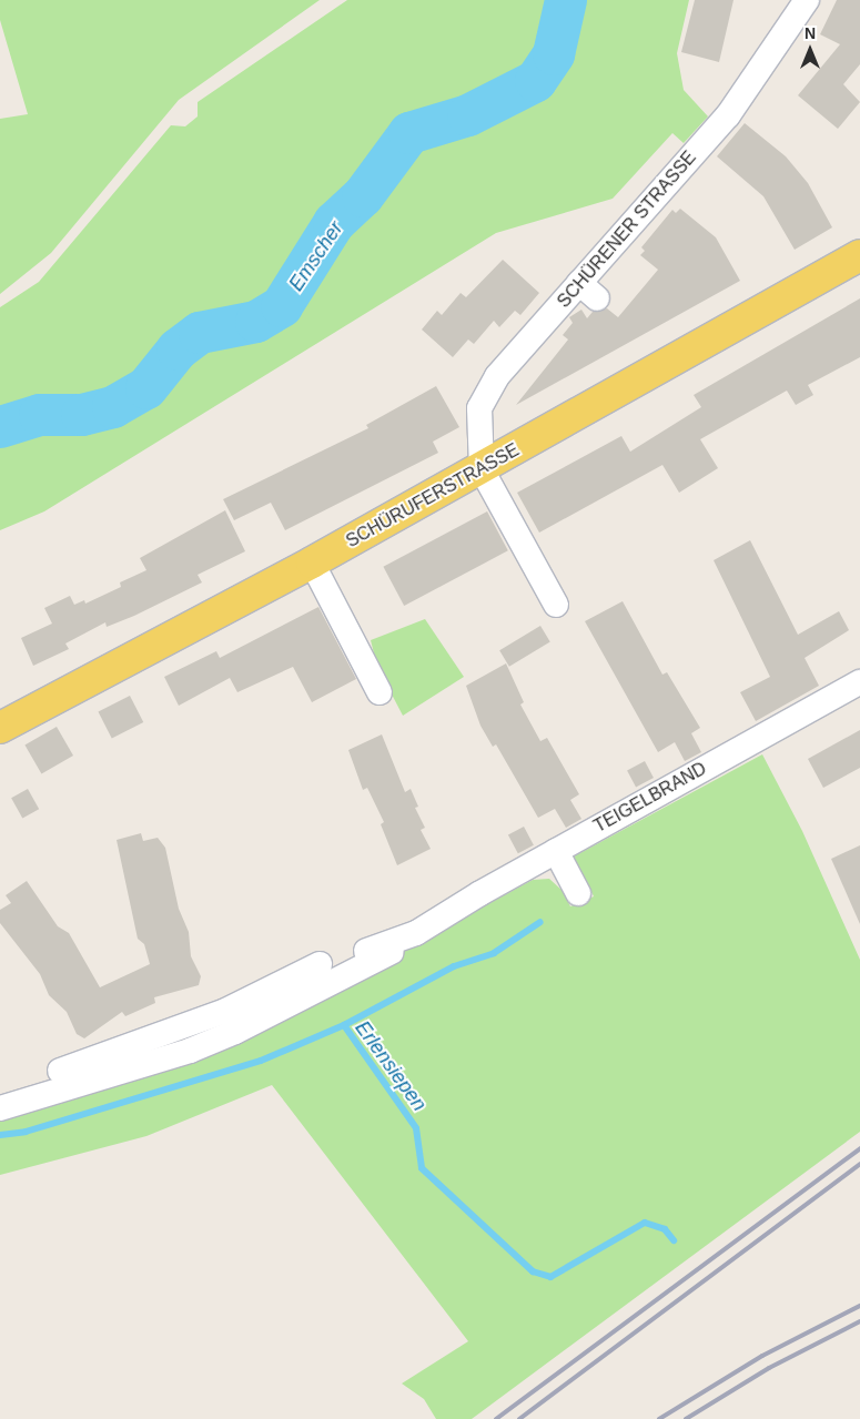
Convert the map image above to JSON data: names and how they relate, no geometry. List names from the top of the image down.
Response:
{
  "streets": {
    "main road": ["SCHÜRUFERSTRASSE"],
    "street": ["SCHÜRENER STRASSE", "TEIGELBRAND"]
  },
  "crossings": [
    ["SCHÜRENER STRASSE", "SCHÜRUFERSTRASSE"]
  ],
  "water": ["Emscher", "Erlensiepen"],
  "north": "top"
}
